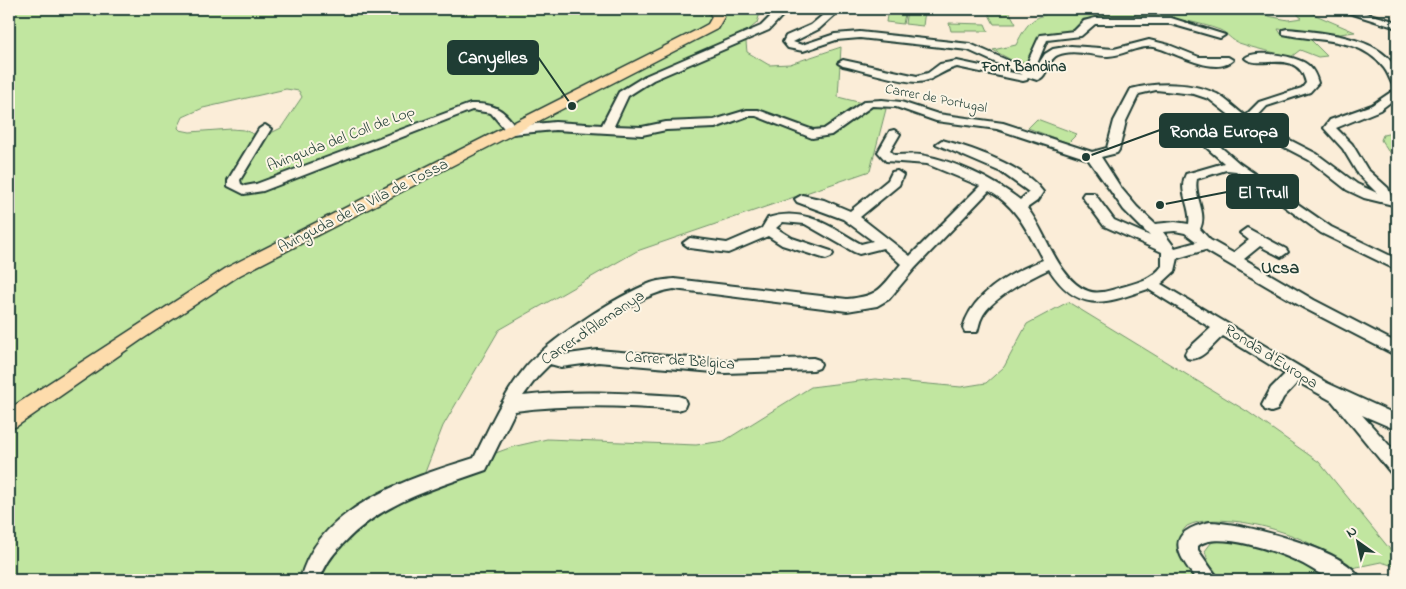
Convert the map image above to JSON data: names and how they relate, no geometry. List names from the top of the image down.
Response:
{
  "streets": {
    "main road": ["Avinguda de la Vila de Tossa"],
    "street": [
      "Carrer de Portugal",
      "Avinguda del Coll de Lop",
      "Carrer d'Alemanya",
      "Ronda d'Europa",
      "Carrer de Bèlgica"
    ]
  },
  "crossings": [
    ["Carrer de Portugal", "Avinguda del Coll de Lop"],
    ["Carrer de Portugal", "Avinguda de la Vila de Tossa"],
    ["Avinguda del Coll de Lop", "Avinguda de la Vila de Tossa"],
    ["Carrer d'Alemanya", "Carrer de Bèlgica"]
  ],
  "districts": ["Font Bandina", "Ucsa"],
  "places": ["Canyelles", "Ronda Europa", "El Trull"],
  "north": "top left"
}
